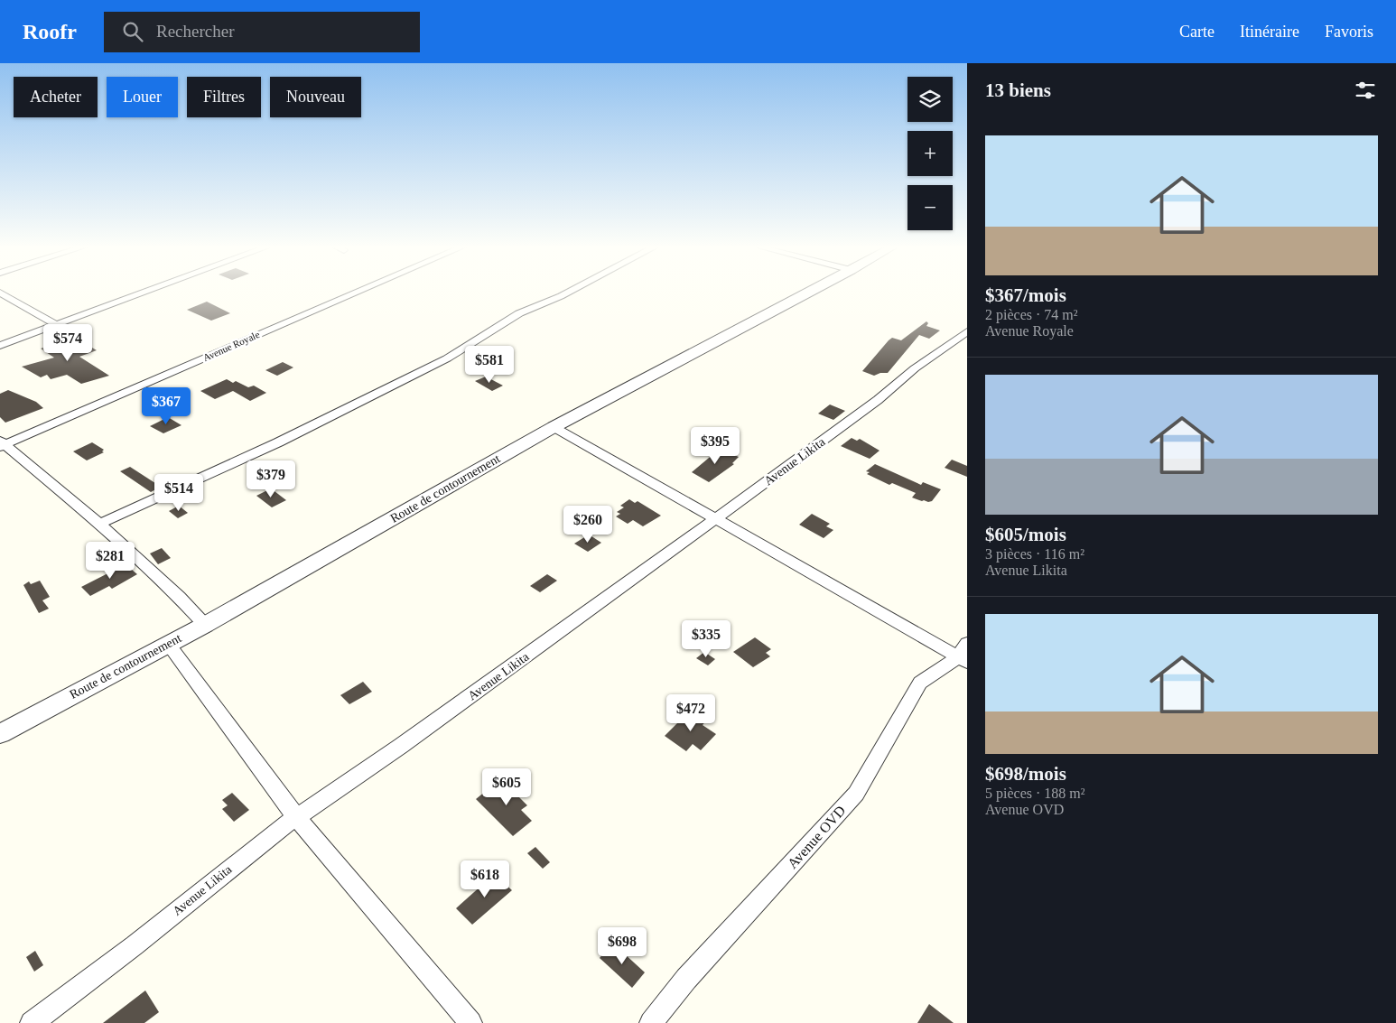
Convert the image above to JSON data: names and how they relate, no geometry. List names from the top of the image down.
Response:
{
  "streets": {
    "street": [
      "Avenue Royale",
      "Avenue Likita",
      "Route de contournement",
      "Avenue OVD"
    ]
  },
  "page": {
    "header": "Roofr",
    "search": "Rechercher",
    "nav": ["Carte", "Itinéraire", "Favoris"],
    "heading": "13 biens",
    "map_buttons": ["+", "−"],
    "chip": [
      "Acheter",
      "Louer",
      "Filtres",
      "Nouveau"
    ],
    "list": [
      {
        "name": "$367/mois",
        "note": "2 pièces · 74 m² · Avenue Royale"
      },
      {
        "name": "$605/mois",
        "note": "3 pièces · 116 m² · Avenue Likita"
      },
      {
        "name": "$698/mois",
        "note": "5 pièces · 188 m² · Avenue OVD"
      }
    ],
    "price": [
      "$574",
      "$581",
      "$367",
      "$395",
      "$379",
      "$514",
      "$260",
      "$281",
      "$335",
      "$472",
      "$605",
      "$618",
      "$698"
    ]
  }
}
